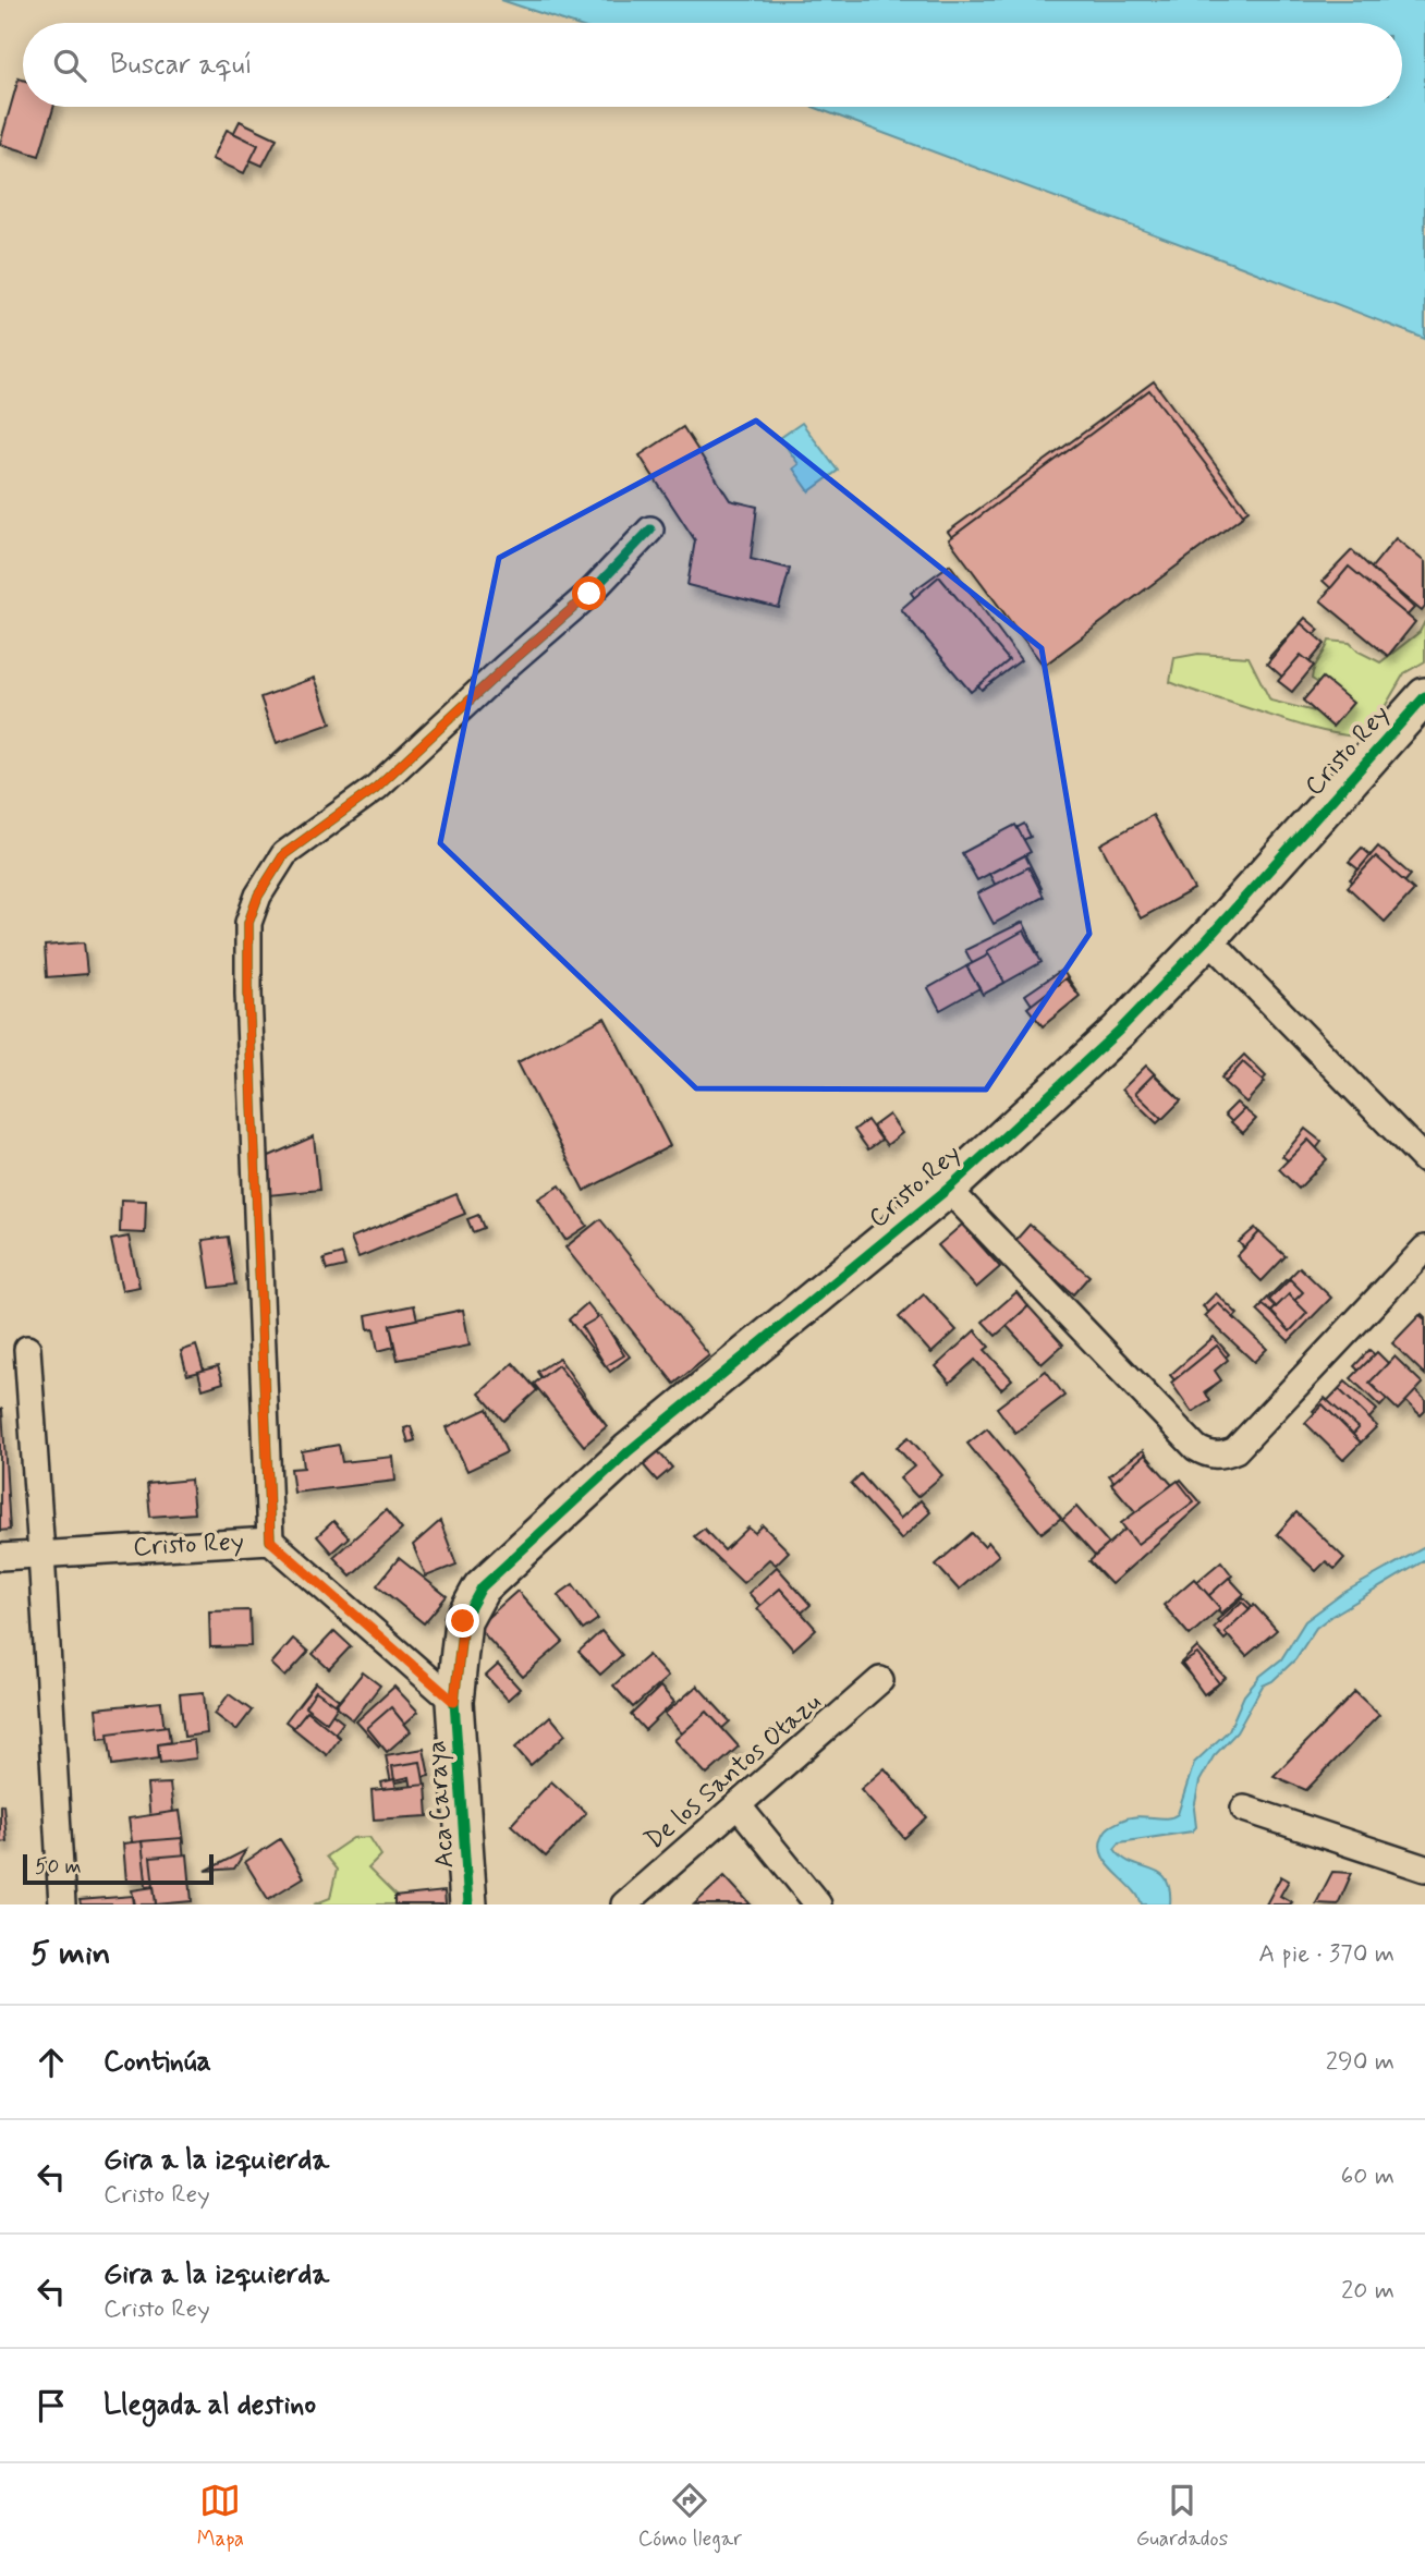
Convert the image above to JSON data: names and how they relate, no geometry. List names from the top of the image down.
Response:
{
  "streets": {
    "street": ["Cristo Rey", "De los Santos Otazu", "Aca Caraya"]
  },
  "crossings": [
    ["Cristo Rey", "Aca Caraya"]
  ],
  "scale_bar": "50 m",
  "page": {
    "search": "Buscar aquí",
    "scale": "50 m",
    "heading": ["5 min", "A pie · 370 m"],
    "list": [
      ["Continúa", "290 m"],
      ["Gira a la izquierda", "Cristo Rey", "60 m"],
      ["Gira a la izquierda", "Cristo Rey", "20 m"],
      "Llegada al destino"
    ],
    "nav": ["Mapa", "Cómo llegar", "Guardados"]
  }
}
